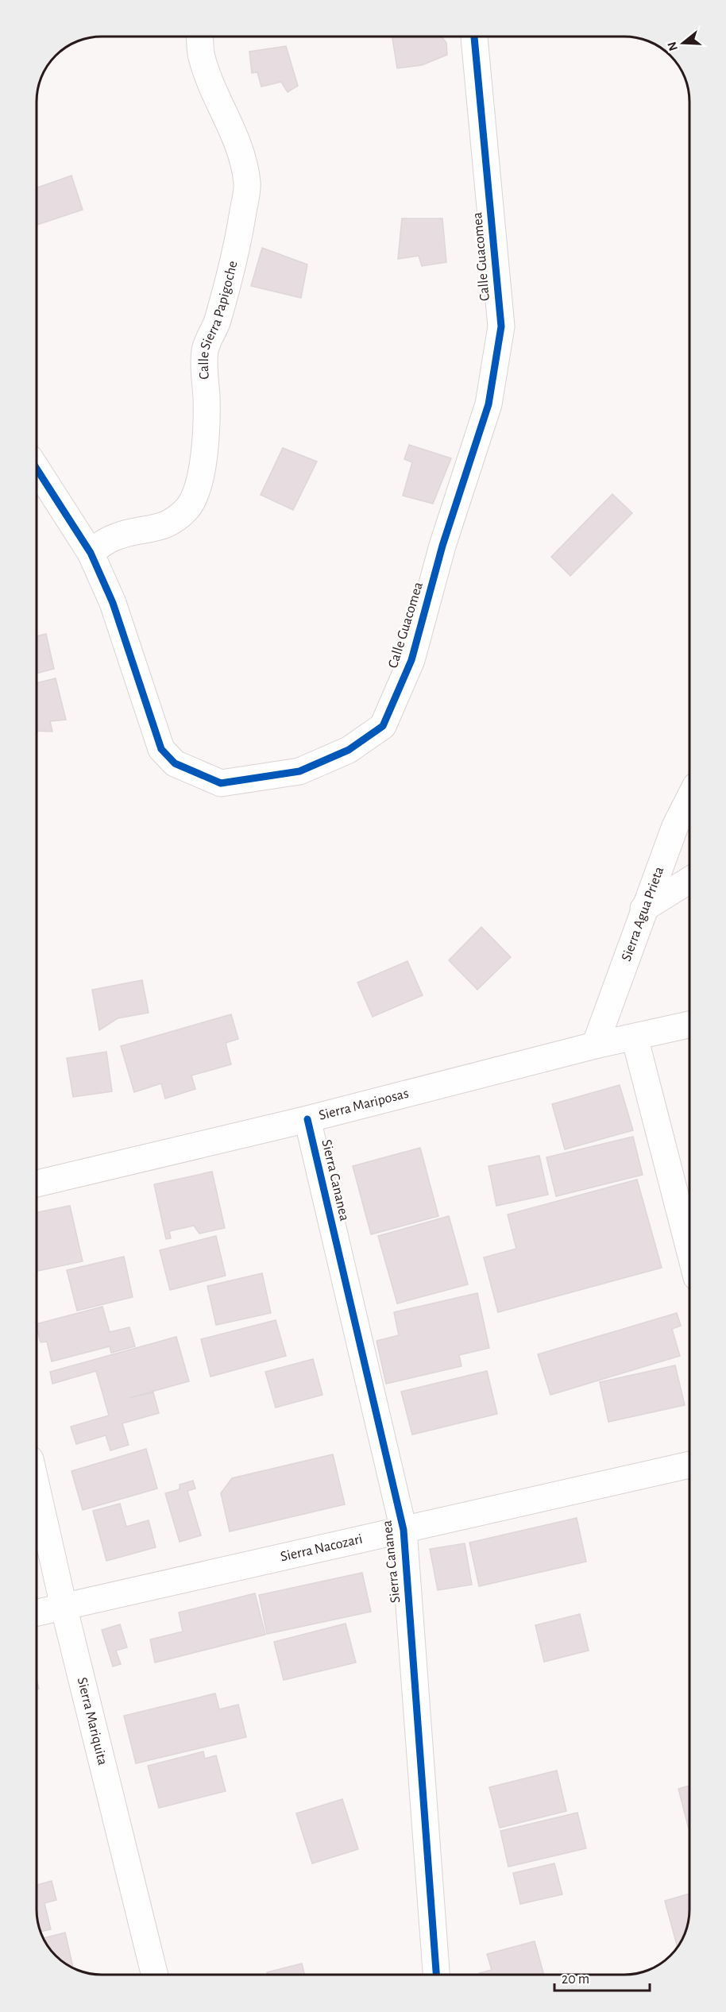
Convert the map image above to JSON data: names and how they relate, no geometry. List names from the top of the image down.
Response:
{
  "streets": {
    "street": [
      "Calle Guacomea",
      "Calle Sierra Papigoche",
      "Sierra Agua Prieta",
      "Sierra Mariposas",
      "Sierra Cananea",
      "Sierra Nacozari",
      "Sierra Mariquita"
    ]
  },
  "crossings": [
    ["Calle Guacomea", "Calle Sierra Papigoche"],
    ["Sierra Agua Prieta", "Sierra Mariposas"],
    ["Sierra Mariposas", "Sierra Cananea"],
    ["Sierra Cananea", "Sierra Nacozari"],
    ["Sierra Nacozari", "Sierra Mariquita"]
  ],
  "scale_bar": "20 m",
  "north": "left"
}
